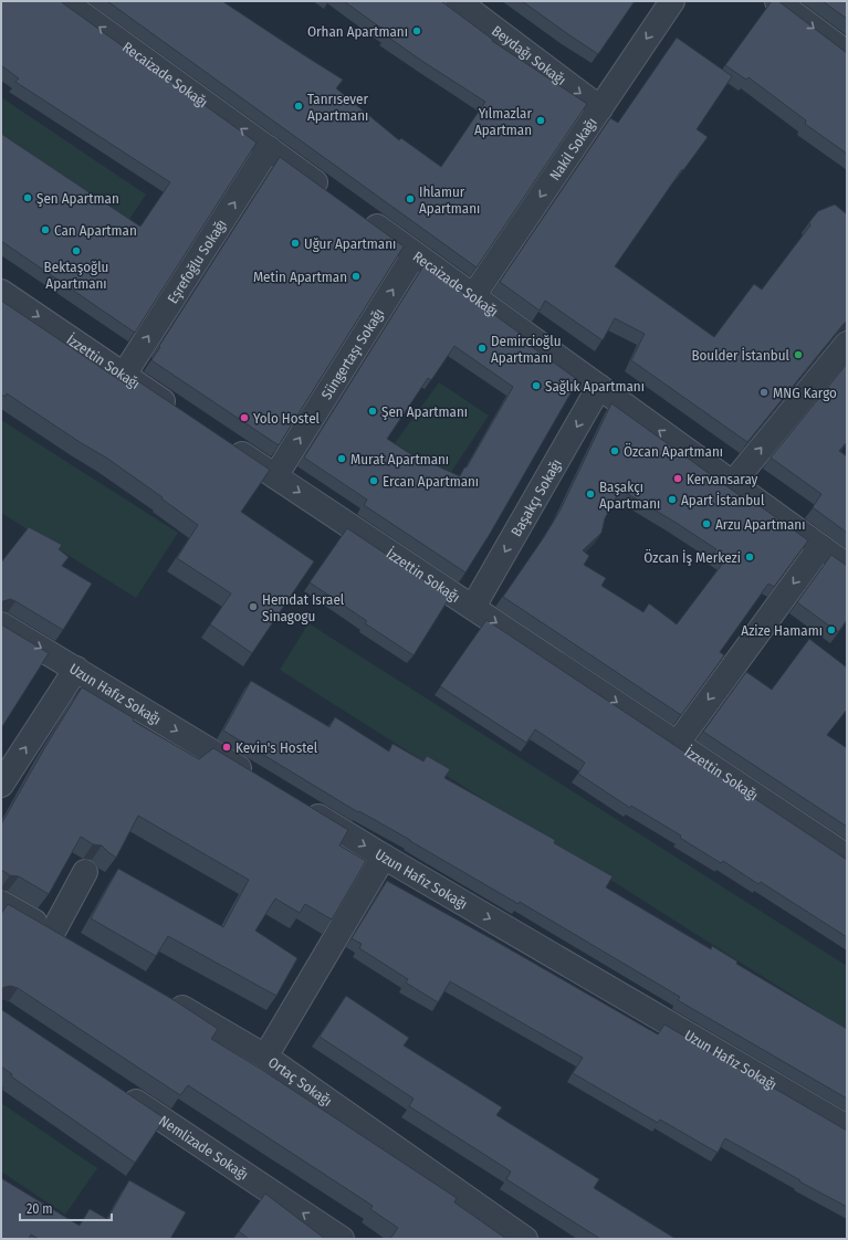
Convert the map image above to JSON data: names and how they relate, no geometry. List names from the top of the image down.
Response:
{
  "streets": {
    "street": [
      "Beydağı Sokağı",
      "Recaizade Sokağı",
      "Nakil Sokağı",
      "Eşrefoğlu Sokağı",
      "Süngertaşı Sokağı",
      "İzzettin Sokağı",
      "Başakçı Sokağı",
      "Uzun Hafız Sokağı",
      "Ortaç Sokağı",
      "Nemlizade Sokağı"
    ]
  },
  "crossings": [
    ["Beydağı Sokağı", "Nakil Sokağı"],
    ["Recaizade Sokağı", "Nakil Sokağı"],
    ["Recaizade Sokağı", "Eşrefoğlu Sokağı"],
    ["Recaizade Sokağı", "Süngertaşı Sokağı"],
    ["Recaizade Sokağı", "Başakçı Sokağı"],
    ["Eşrefoğlu Sokağı", "İzzettin Sokağı"],
    ["Süngertaşı Sokağı", "İzzettin Sokağı"],
    ["İzzettin Sokağı", "Başakçı Sokağı"],
    ["Uzun Hafız Sokağı", "Ortaç Sokağı"]
  ],
  "one_way": [
    "Beydağı Sokağı",
    "Recaizade Sokağı",
    "Nakil Sokağı",
    "Eşrefoğlu Sokağı",
    "Süngertaşı Sokağı",
    "İzzettin Sokağı",
    "Başakçı Sokağı",
    "Uzun Hafız Sokağı"
  ],
  "places": [
    "Orhan Apartmanı",
    "Tanrısever Apartmanı",
    "Yılmazlar Apartman",
    "Şen Apartman",
    "Ihlamur Apartmanı",
    "Can Apartman",
    "Uğur Apartmanı",
    "Bektaşoğlu Apartmanı",
    "Metin Apartman",
    "Demircioğlu Apartmanı",
    "Boulder İstanbul",
    "Sağlık Apartmanı",
    "MNG Kargo",
    "Şen Apartmanı",
    "Yolo Hostel",
    "Özcan Apartmanı",
    "Murat Apartmanı",
    "Kervansaray",
    "Ercan Apartmanı",
    "Başakçı Apartmanı",
    "Apart İstanbul",
    "Arzu Apartmanı",
    "Özcan İş Merkezi",
    "Hemdat Israel Sinagogu",
    "Azize Hamamı",
    "Kevin's Hostel"
  ],
  "scale_bar": "20 m"
}
